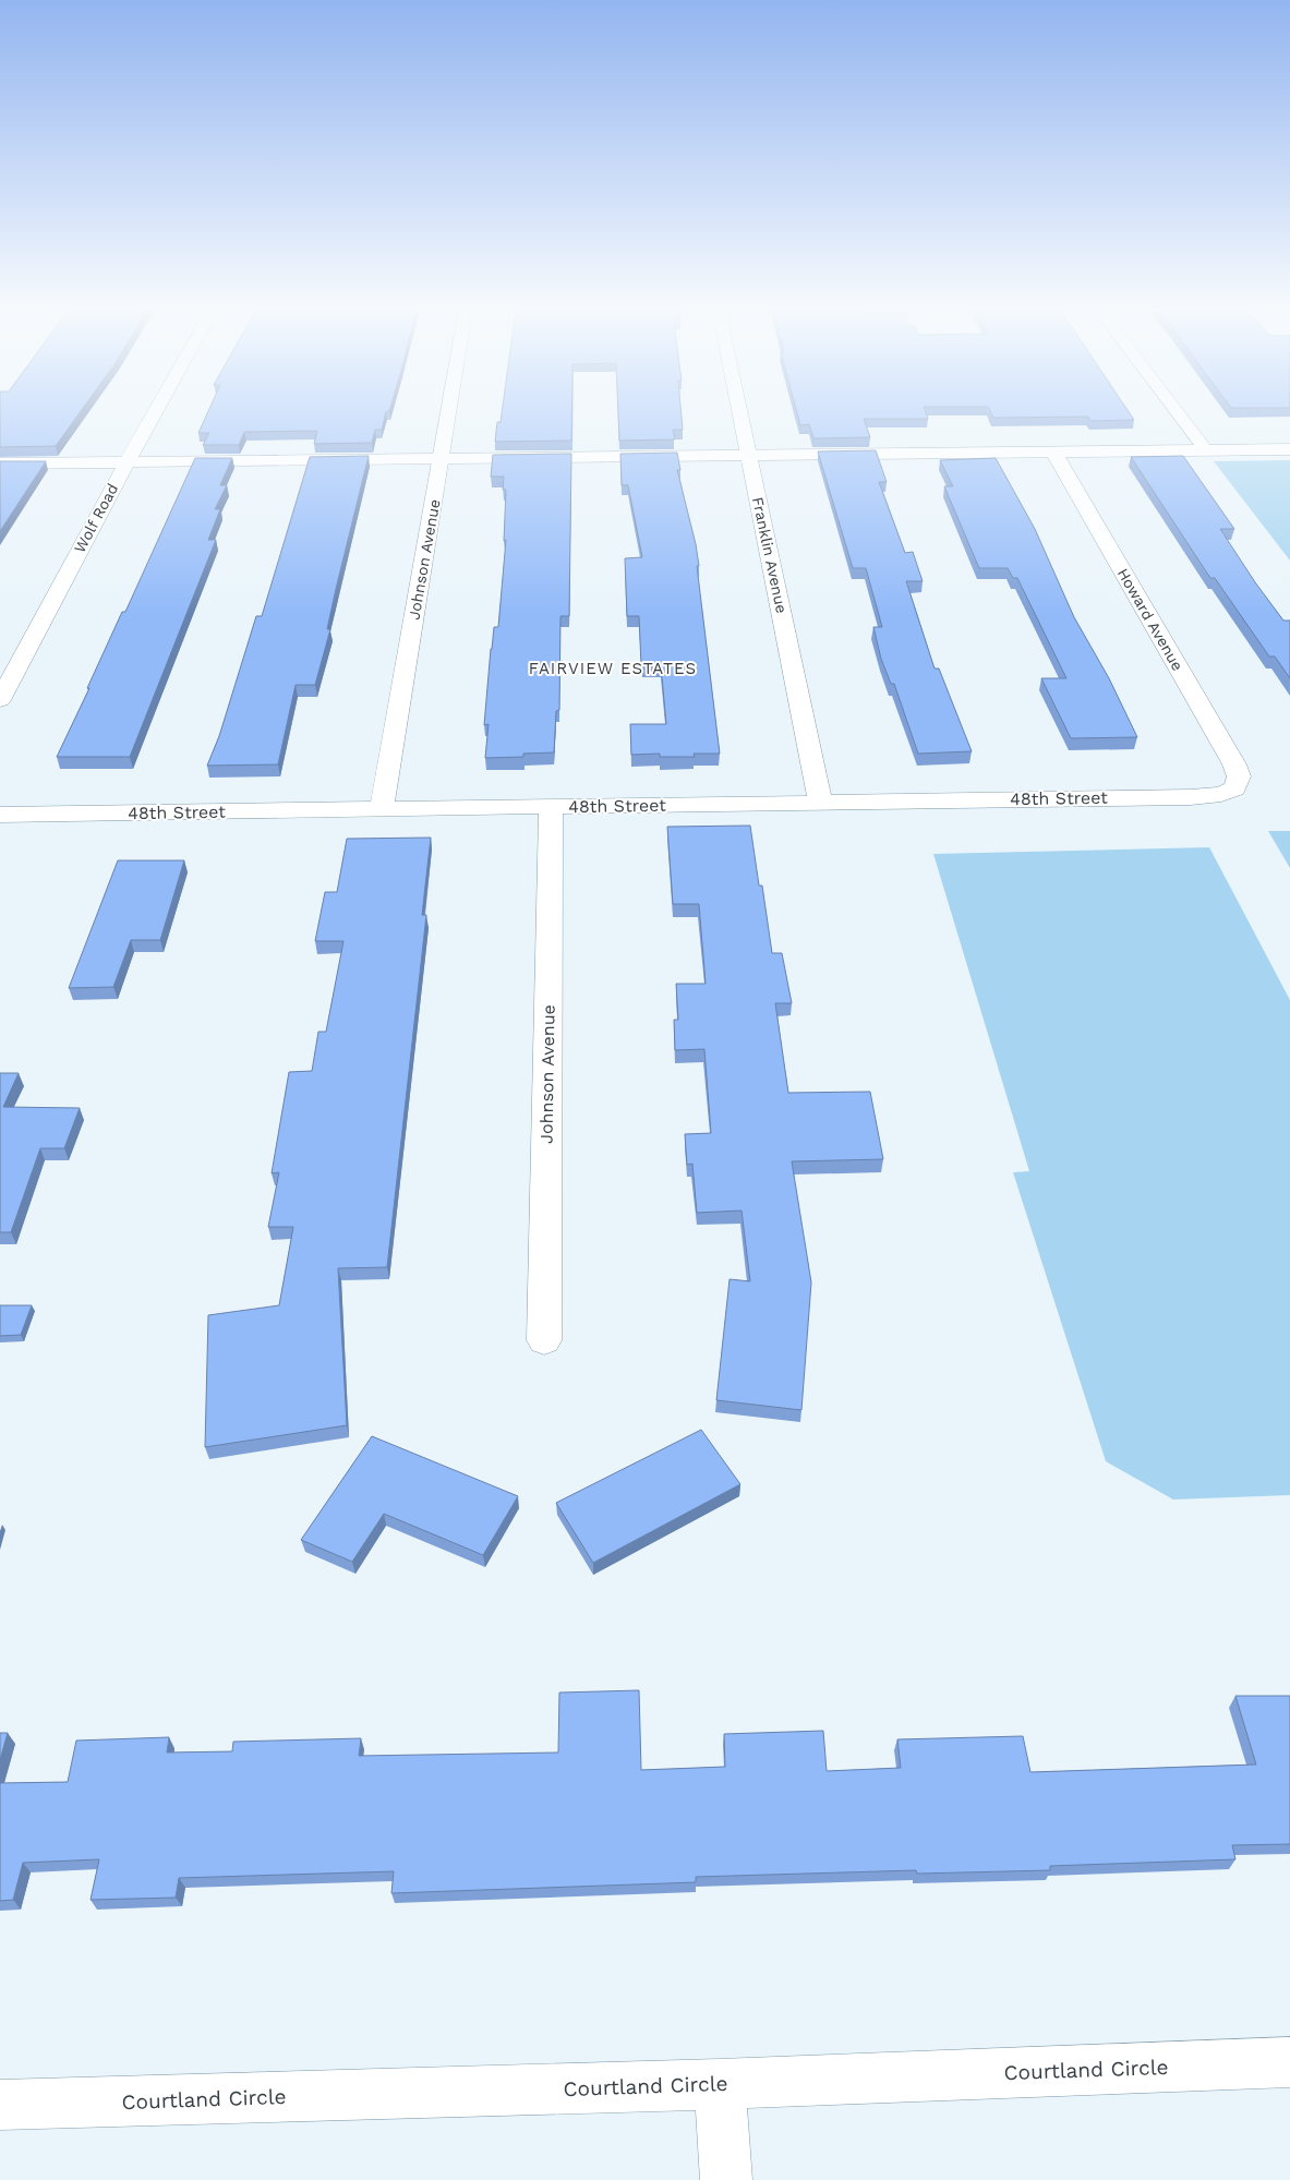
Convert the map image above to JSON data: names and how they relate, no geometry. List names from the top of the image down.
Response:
{
  "streets": {
    "street": [
      "Wolf Road",
      "Franklin Avenue",
      "Johnson Avenue",
      "Howard Avenue",
      "48th Street",
      "Courtland Circle"
    ]
  },
  "crossings": [
    ["Franklin Avenue", "48th Street"],
    ["Johnson Avenue", "48th Street"],
    ["Howard Avenue", "48th Street"]
  ],
  "districts": ["FAIRVIEW ESTATES"]
}
